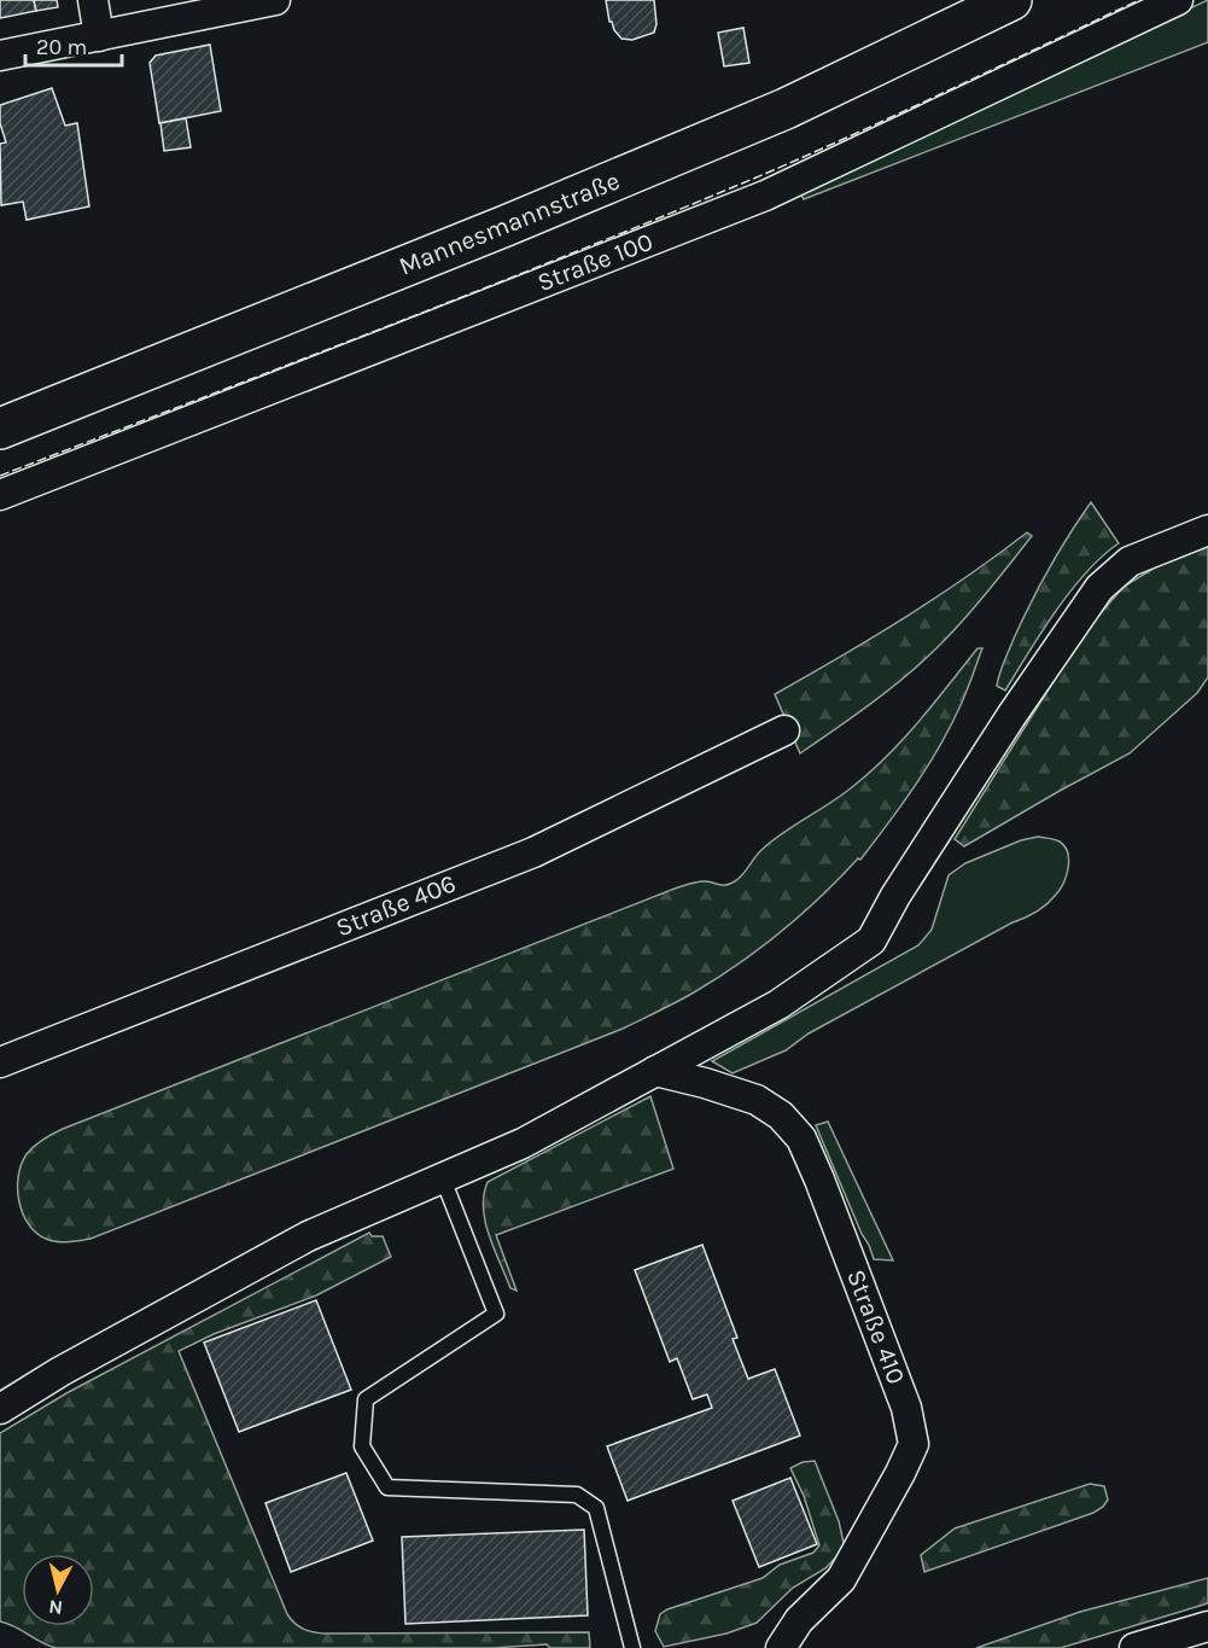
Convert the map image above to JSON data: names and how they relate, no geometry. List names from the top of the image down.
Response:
{
  "streets": {
    "main road": ["Mannesmannstraße"],
    "street": ["Straße 100", "Straße 406", "Straße 410"]
  },
  "scale_bar": "20 m",
  "north": "bottom"
}
